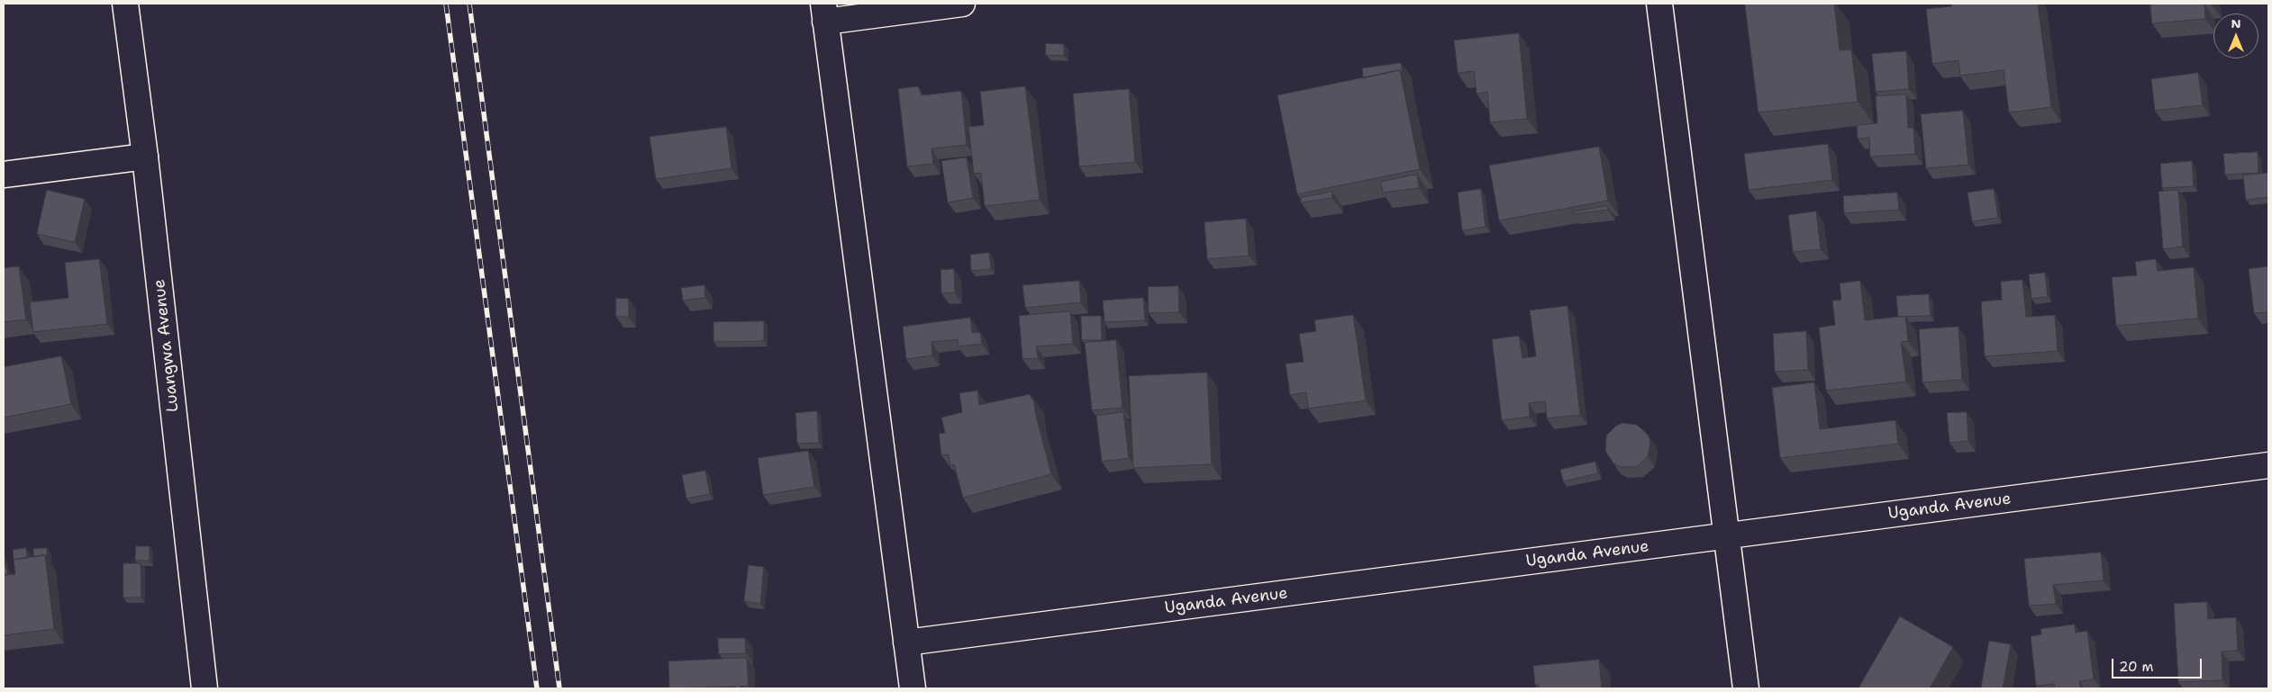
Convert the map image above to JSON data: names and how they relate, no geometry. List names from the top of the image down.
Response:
{
  "streets": {
    "street": ["Luangwa Avenue", "Uganda Avenue"]
  },
  "scale_bar": "20 m",
  "north": "top"
}
